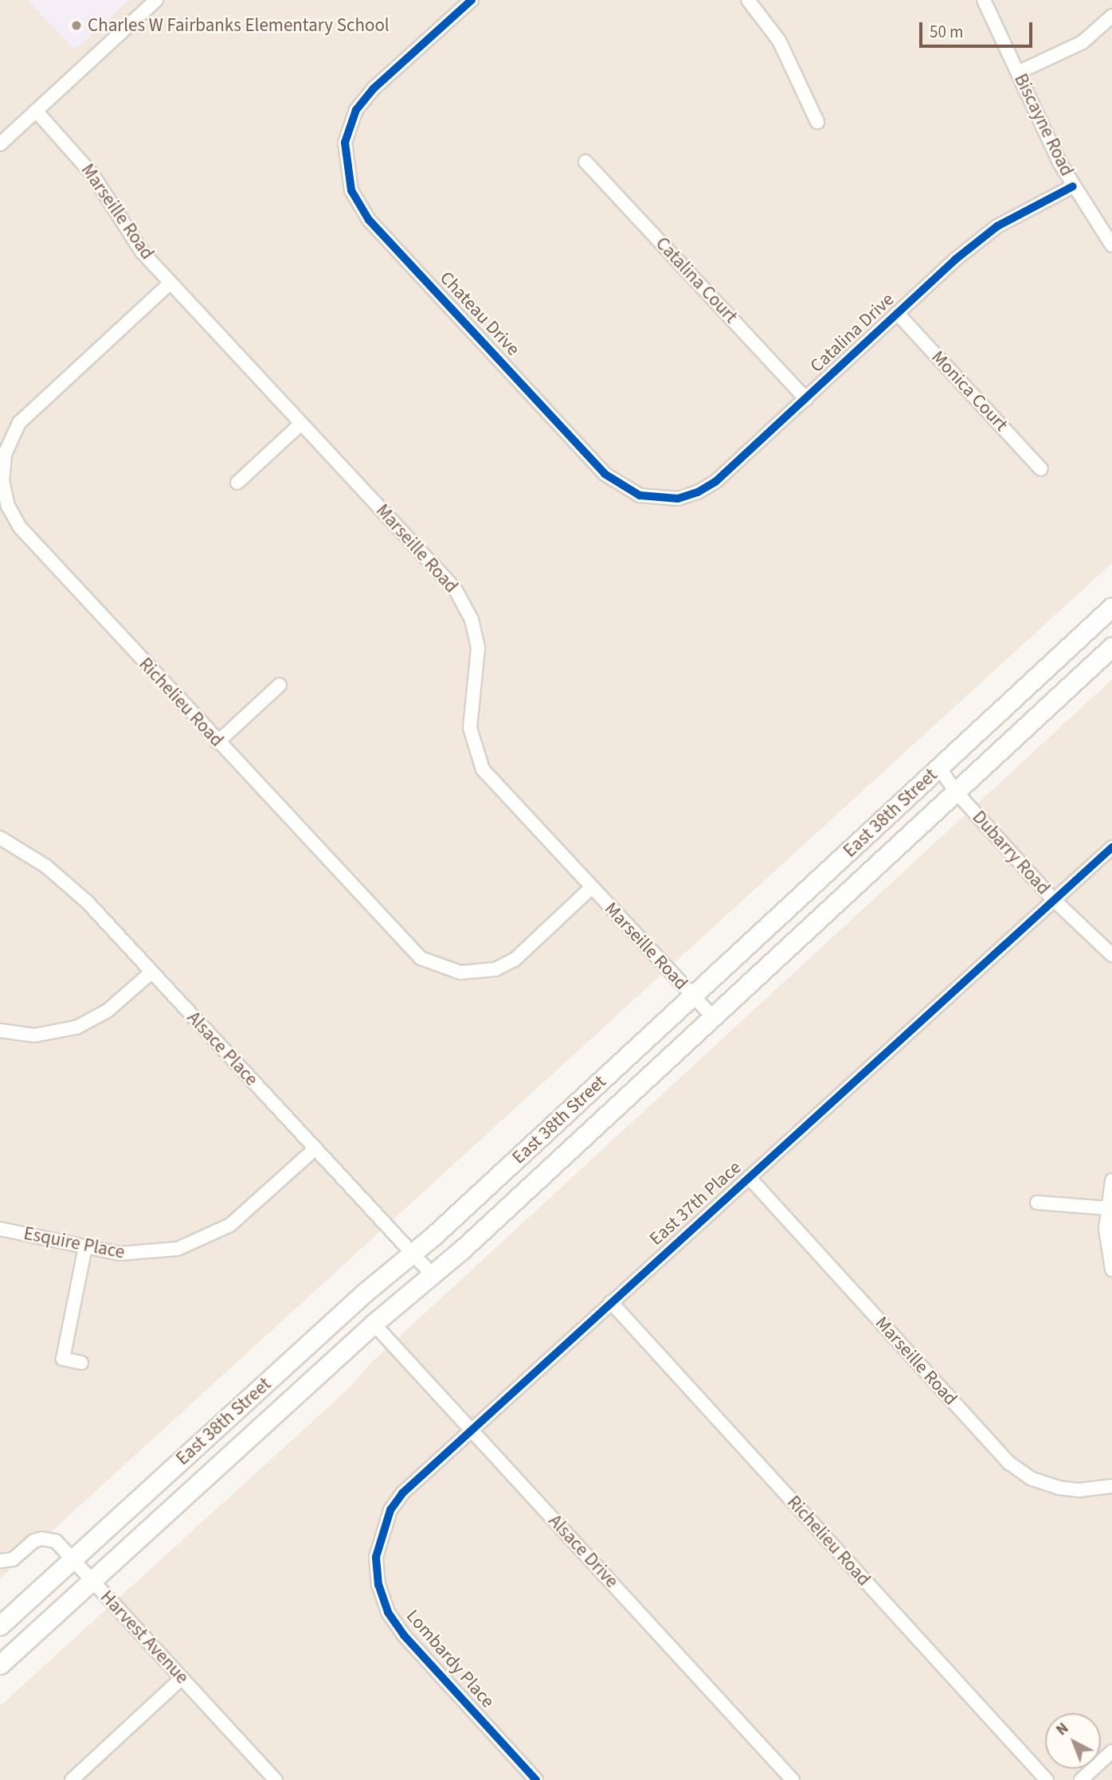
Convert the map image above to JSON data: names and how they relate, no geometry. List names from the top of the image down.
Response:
{
  "streets": {
    "main road": ["East 38th Street"],
    "street": [
      "Biscayne Road",
      "Marseille Road",
      "Catalina Court",
      "Chateau Drive",
      "Catalina Drive",
      "Monica Court",
      "Richelieu Road",
      "Dubarry Road",
      "Alsace Place",
      "East 37th Place",
      "Esquire Place",
      "Alsace Drive",
      "Harvest Avenue",
      "Lombardy Place"
    ]
  },
  "crossings": [
    ["Biscayne Road", "Catalina Drive"],
    ["Marseille Road", "Richelieu Road"],
    ["Marseille Road", "East 38th Street"],
    ["Marseille Road", "East 37th Place"],
    ["Catalina Court", "Catalina Drive"],
    ["Chateau Drive", "Catalina Drive"],
    ["Catalina Drive", "Monica Court"],
    ["Richelieu Road", "East 37th Place"],
    ["East 38th Street", "Dubarry Road"],
    ["East 38th Street", "Alsace Place"],
    ["East 38th Street", "Alsace Drive"],
    ["East 38th Street", "Harvest Avenue"],
    ["Dubarry Road", "East 37th Place"],
    ["Alsace Place", "Esquire Place"],
    ["East 37th Place", "Alsace Drive"],
    ["East 37th Place", "Lombardy Place"]
  ],
  "places": ["Charles W Fairbanks Elementary School"],
  "scale_bar": "50 m",
  "north": "top left"
}
